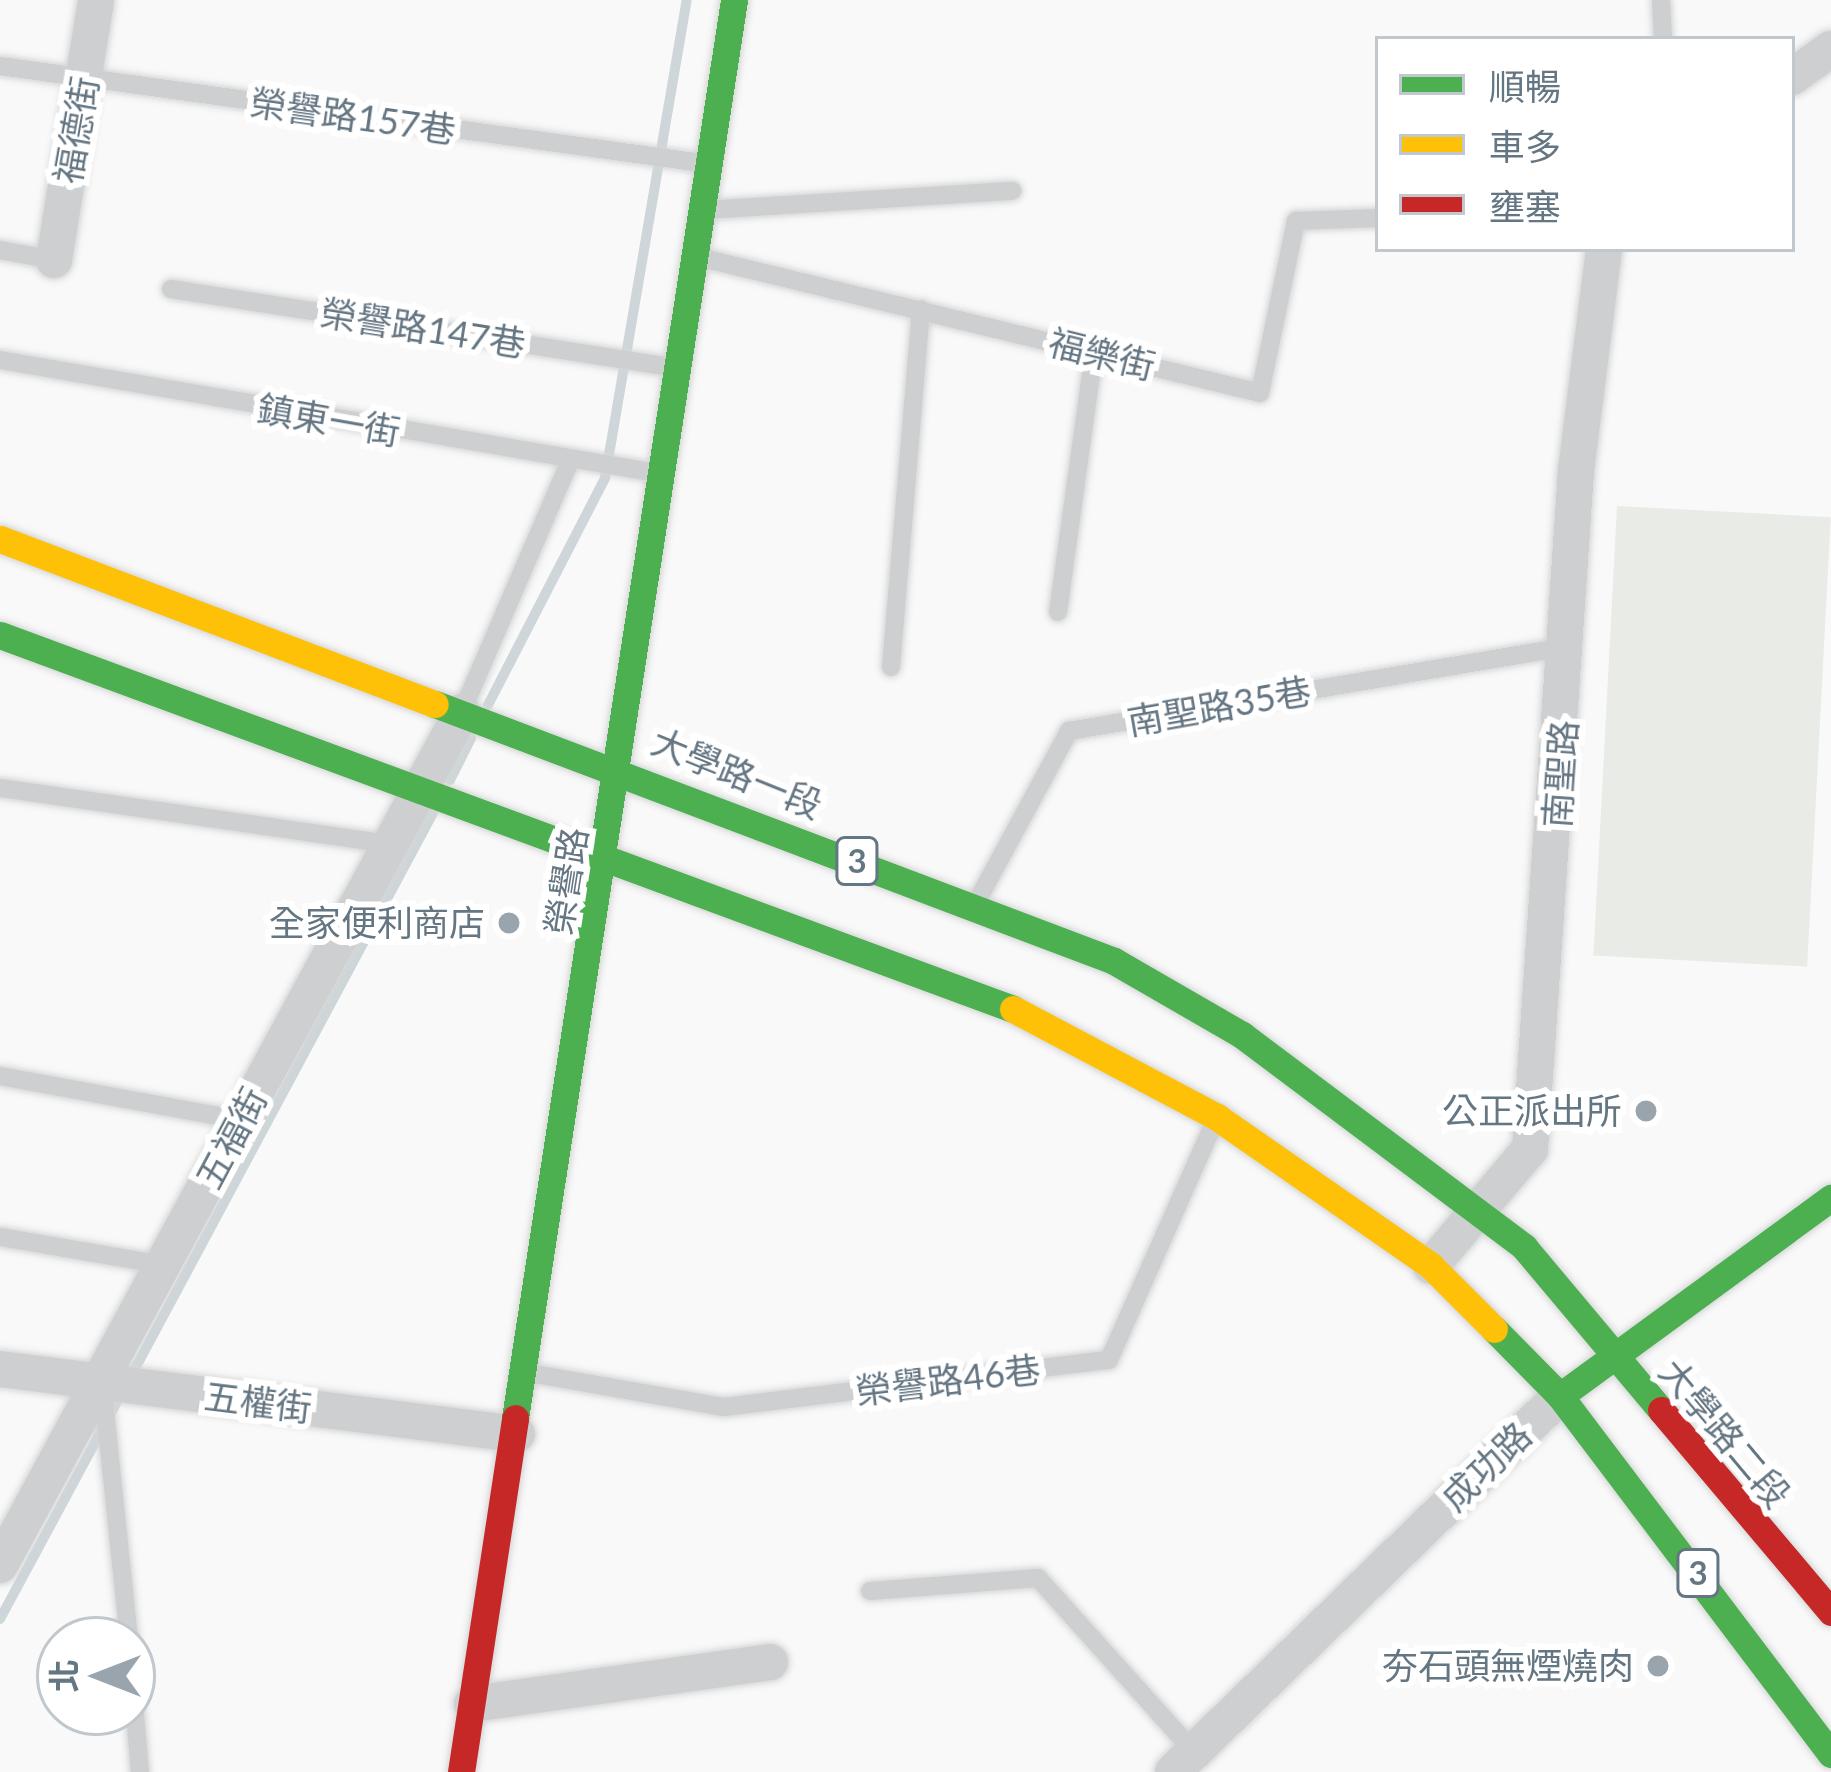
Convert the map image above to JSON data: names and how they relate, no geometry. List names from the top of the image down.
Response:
{
  "streets": {
    "main road": [
      "大學路一段",
      "3",
      "榮譽路",
      "大學路二段",
      "成功路"
    ],
    "street": [
      "福德街",
      "南聖路",
      "五福街",
      "五權街"
    ],
    "lane": [
      "榮譽路157巷",
      "榮譽路147巷",
      "福樂街",
      "鎮東一街",
      "南聖路35巷",
      "榮譽路46巷"
    ]
  },
  "crossings": [
    ["榮譽路157巷", "福德街"],
    ["榮譽路157巷", "榮譽路"],
    ["榮譽路147巷", "榮譽路"],
    ["福樂街", "榮譽路"],
    ["鎮東一街", "榮譽路"],
    ["南聖路35巷", "大學路一段"],
    ["南聖路35巷", "南聖路"],
    ["大學路一段", "南聖路"],
    ["大學路一段", "榮譽路"],
    ["大學路一段", "五福街"],
    ["大學路一段", "大學路二段"],
    ["大學路一段", "成功路"],
    ["南聖路", "3"],
    ["3", "榮譽路"],
    ["3", "五福街"],
    ["3", "榮譽路46巷"],
    ["3", "成功路"],
    ["榮譽路", "榮譽路46巷"],
    ["榮譽路", "五權街"],
    ["五福街", "五權街"],
    ["大學路二段", "成功路"]
  ],
  "places": ["全家便利商店", "公正派出所", "夯石頭無煙燒肉"],
  "legend": ["順暢", "車多", "壅塞"],
  "north": "left"
}
